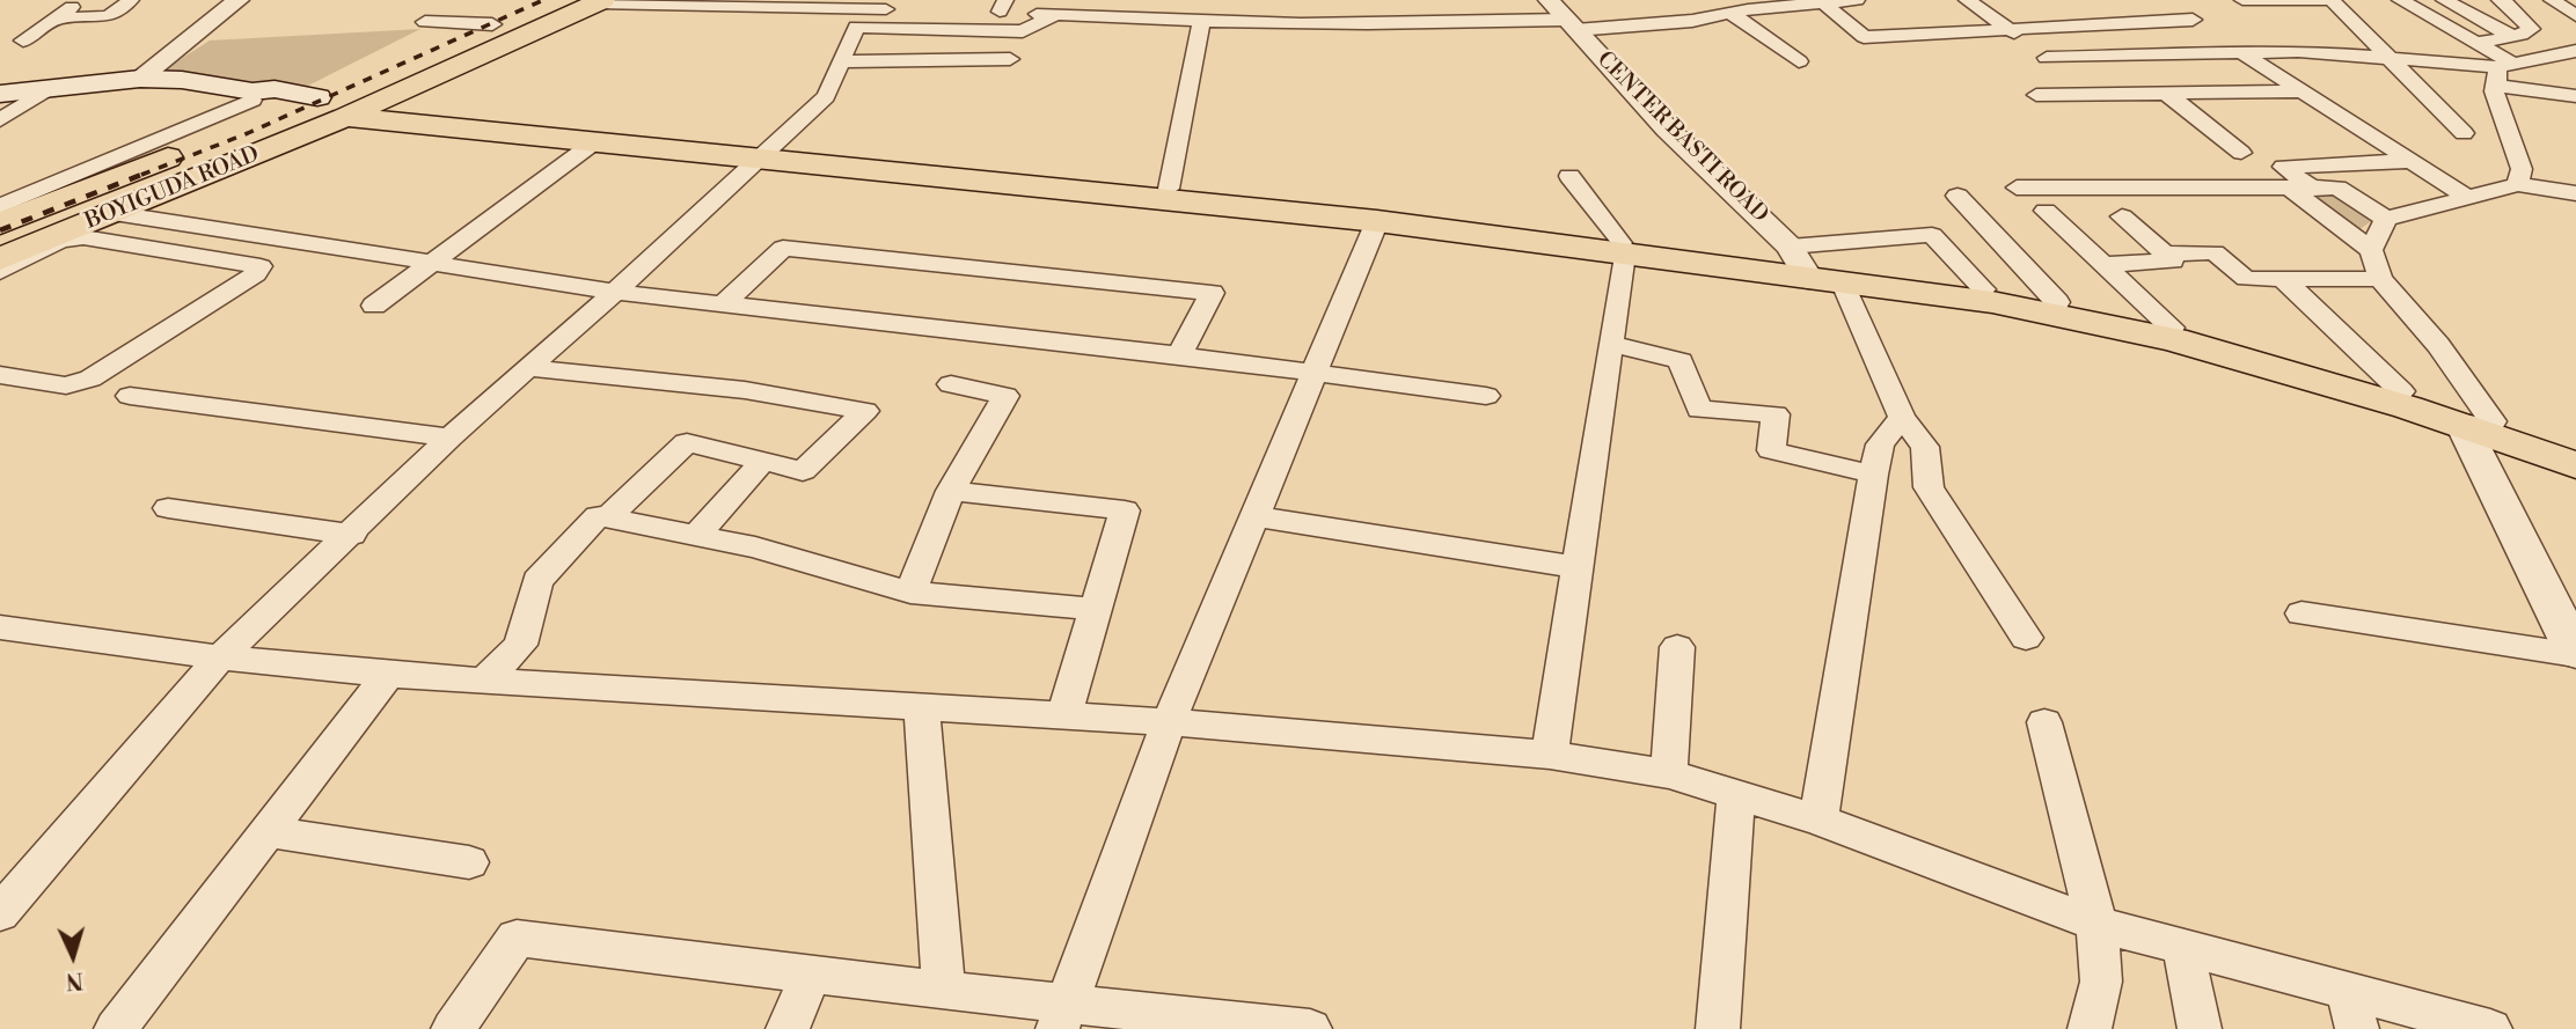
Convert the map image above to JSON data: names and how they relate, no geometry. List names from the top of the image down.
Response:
{
  "streets": {
    "main road": ["BOYIGUDA ROAD"],
    "street": ["CENTER BASTI ROAD"]
  },
  "north": "bottom"
}
